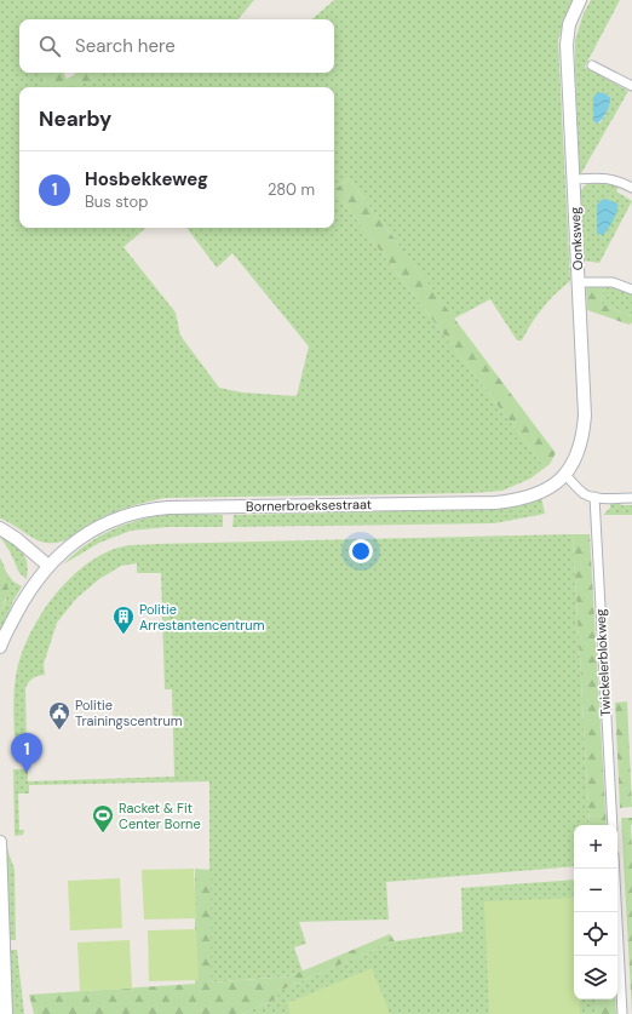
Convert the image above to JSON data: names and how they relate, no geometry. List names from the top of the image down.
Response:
{
  "streets": {
    "main road": ["Oonksweg", "Bornerbroeksestraat"],
    "street": ["Twickelerblokweg"]
  },
  "crossings": [
    ["Oonksweg", "Bornerbroeksestraat"]
  ],
  "places": {
    "building": ["Politie Arrestantencentrum"],
    "public building": ["Politie Trainingscentrum"],
    "sports": ["Racket & Fit Center Borne"]
  },
  "page": {
    "search": "Search here",
    "heading": "Nearby",
    "list": [
      {
        "mark": "1",
        "name": "Hosbekkeweg",
        "note": "Bus stop",
        "value": "280 m"
      }
    ],
    "pins": "1",
    "map_buttons": ["+", "−"]
  }
}
